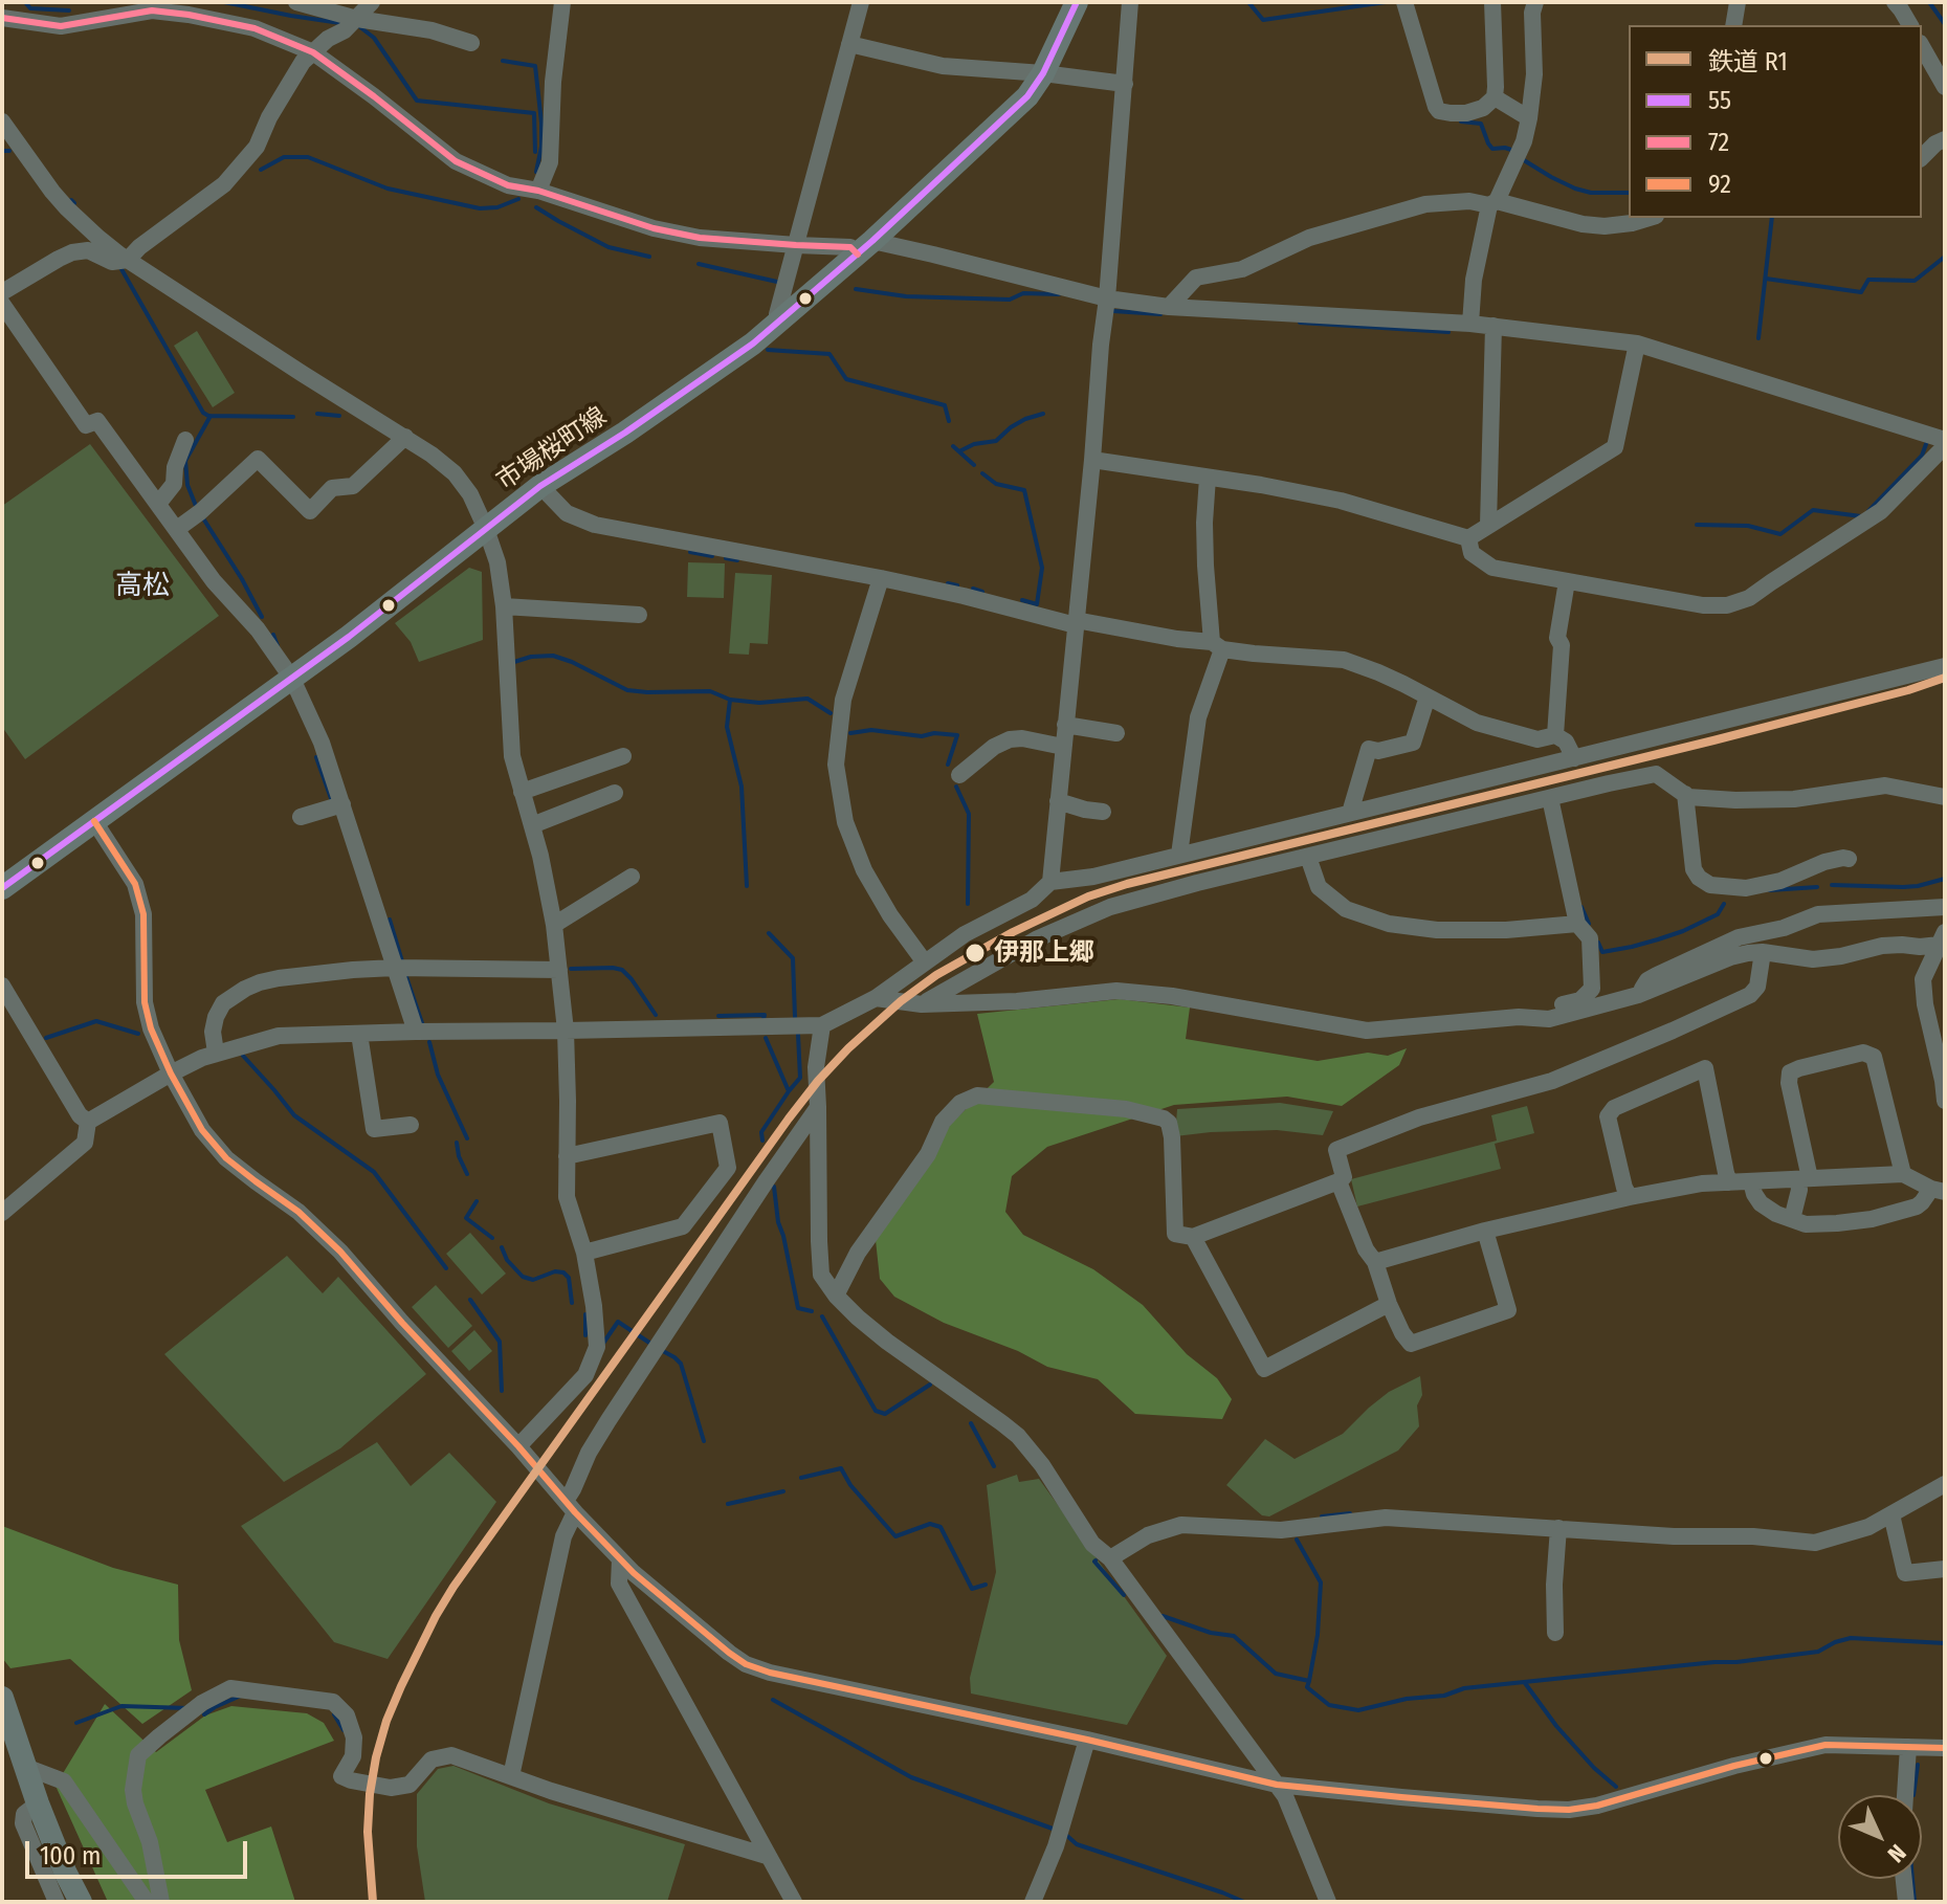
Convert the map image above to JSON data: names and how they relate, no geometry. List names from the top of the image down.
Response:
{
  "streets": {
    "main road": ["市場桜町線"]
  },
  "districts": ["高松"],
  "places": ["伊那上郷"],
  "lines": [
    "transit line 55",
    "transit line 72",
    "rail line R1",
    "transit line 92"
  ],
  "legend": [
    "鉄道 R1",
    "55",
    "72",
    "92"
  ],
  "scale_bar": "100 m",
  "north": "bottom right"
}
